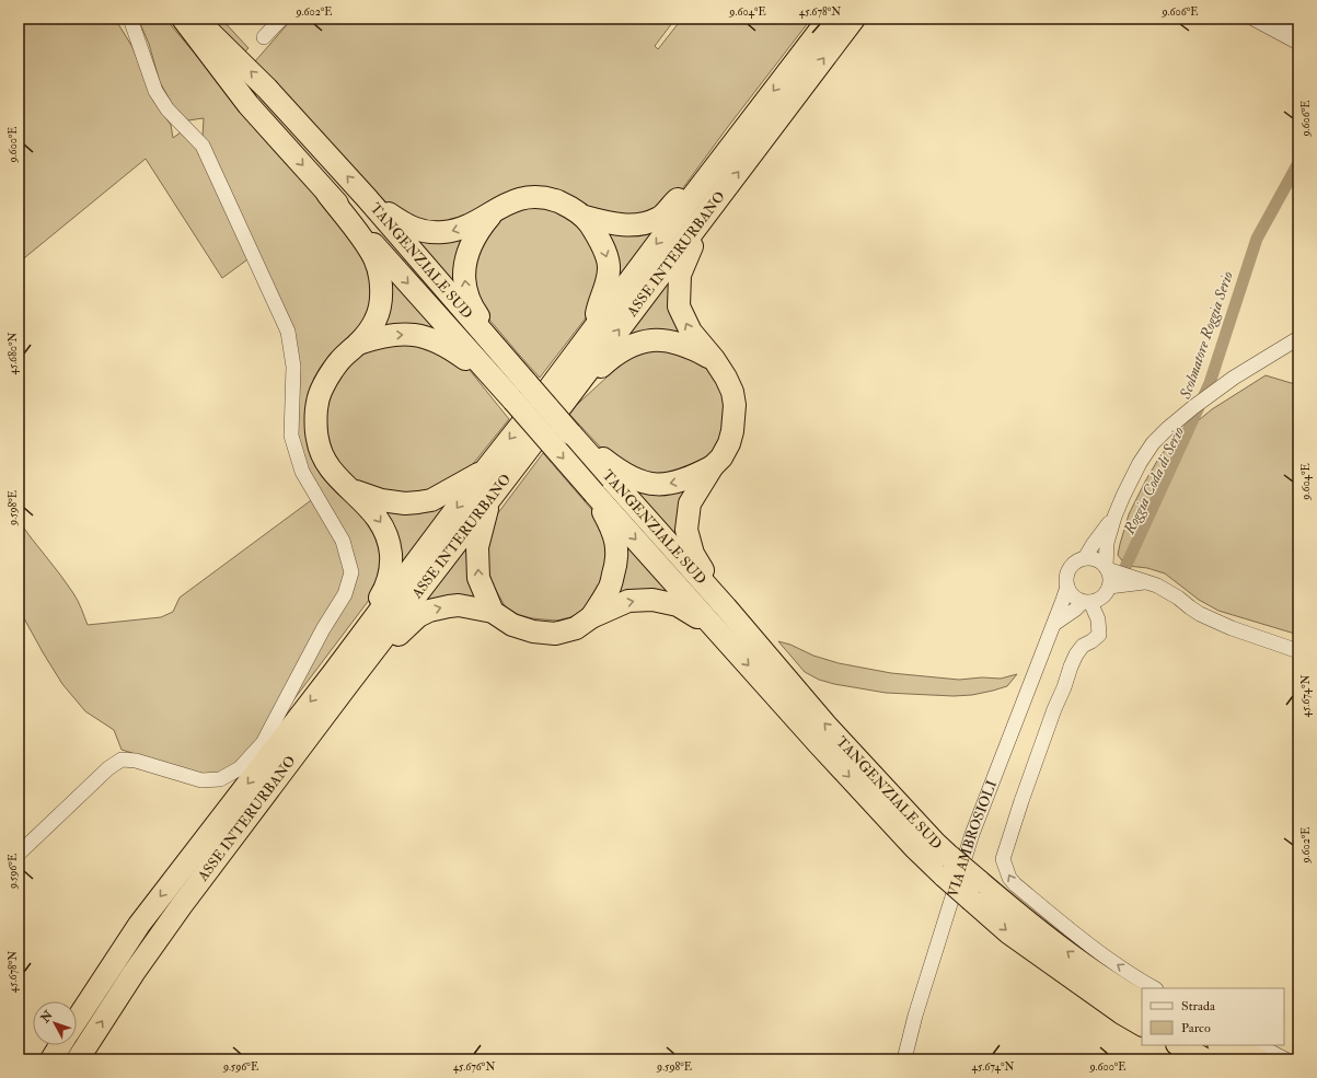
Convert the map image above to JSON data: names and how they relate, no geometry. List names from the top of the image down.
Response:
{
  "streets": {
    "highway": ["ASSE INTERURBANO", "TANGENZIALE SUD"],
    "street": ["VIA AMBROSIOLI"]
  },
  "water": ["Scolmatore Roggia Serio", "Roggia Coda di Serio"],
  "legend": ["Strada", "Parco"],
  "north": "top left",
  "coordinates": [
    "9.602°E",
    "9.604°E",
    "45.678°N",
    "9.606°E",
    "9.600°E",
    "45.680°N",
    "9.598°E",
    "45.674°N",
    "9.596°E",
    "45.676°N"
  ]
}
